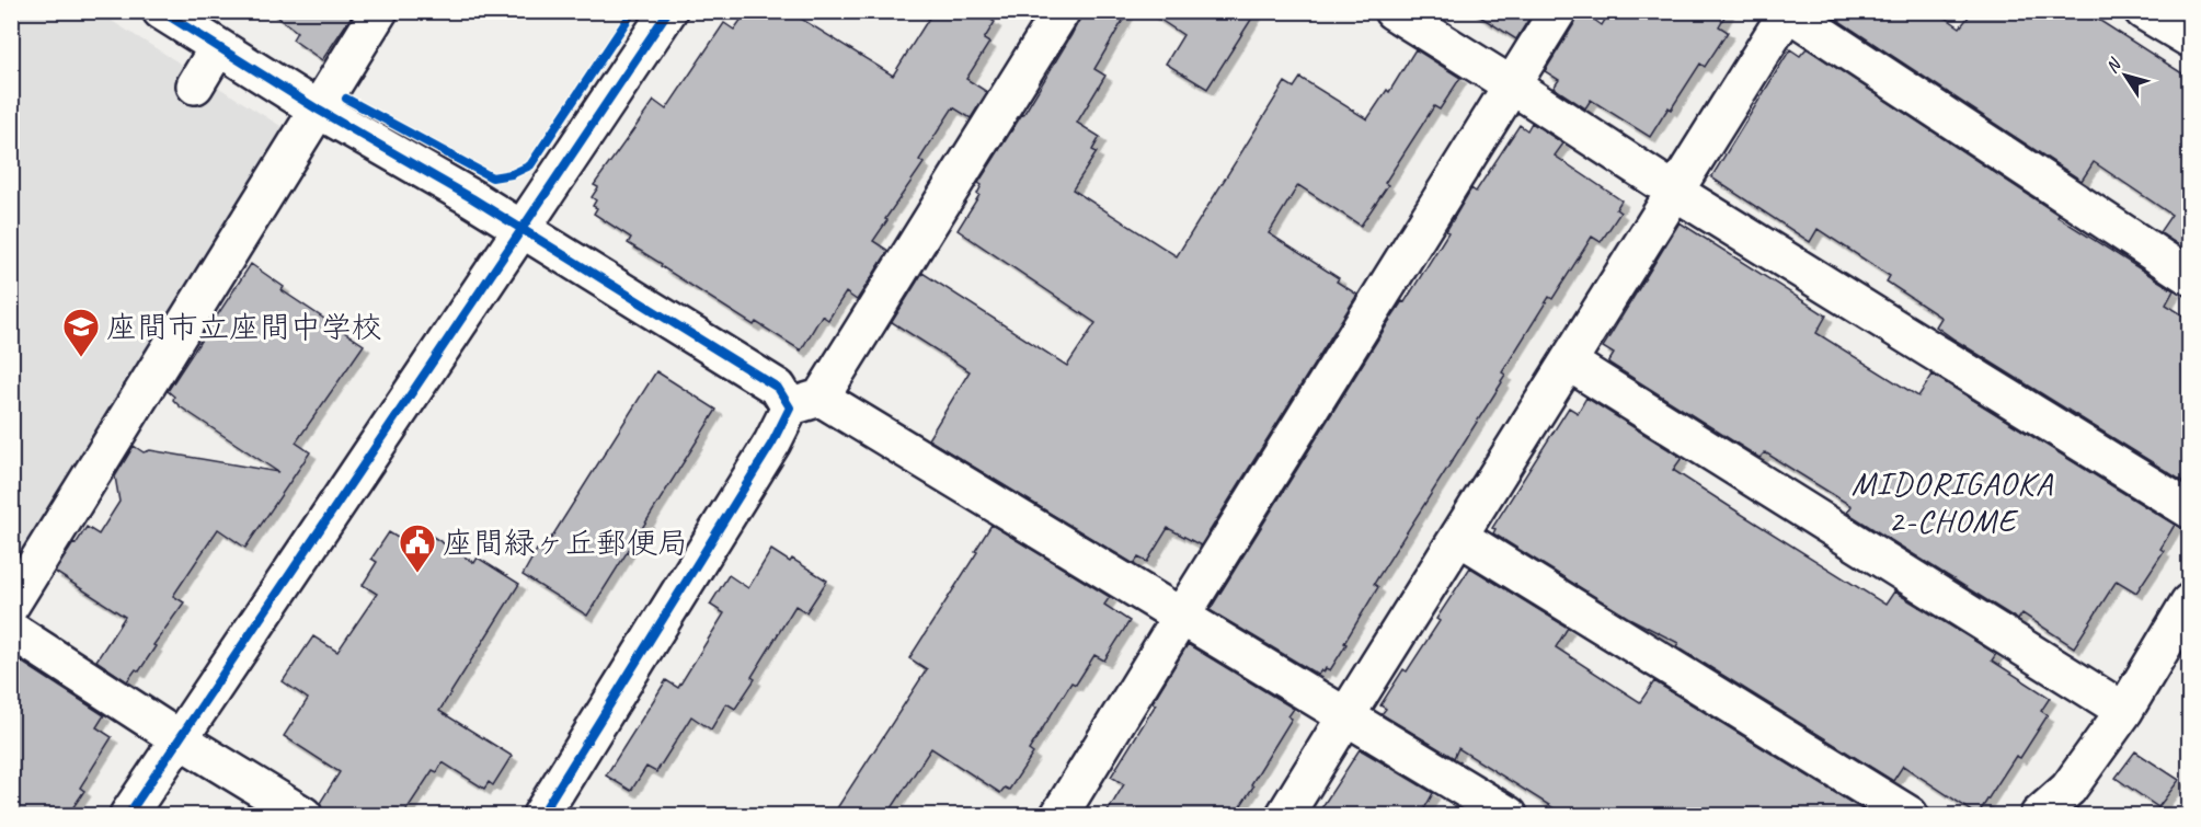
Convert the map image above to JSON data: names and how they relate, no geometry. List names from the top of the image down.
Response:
{
  "districts": ["MIDORIGAOKA 2-CHOME"],
  "places": {
    "school or university": ["座間市立座間中学校"],
    "public building": ["座間緑ヶ丘郵便局"]
  },
  "north": "top left"
}
